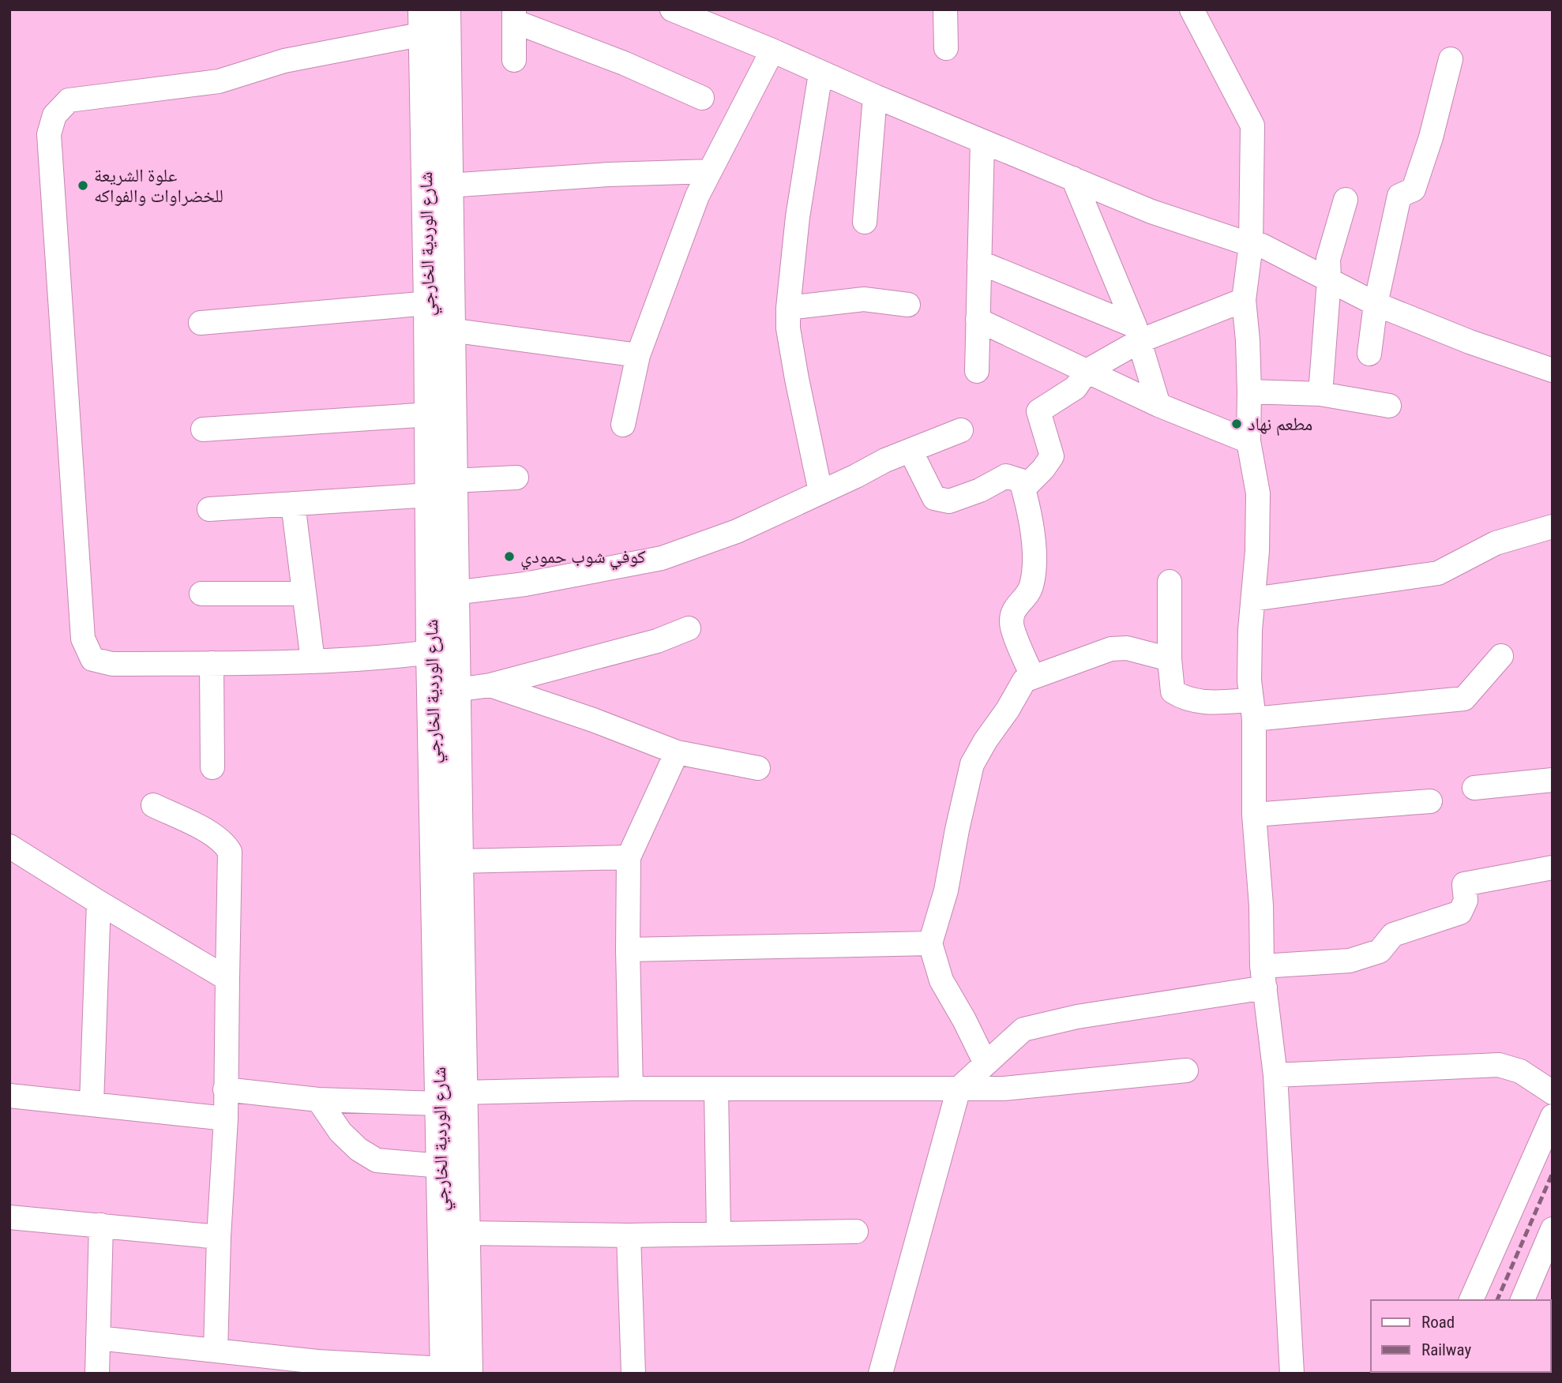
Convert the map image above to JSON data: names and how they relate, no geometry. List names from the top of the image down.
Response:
{
  "streets": {
    "main road": ["شارع الوردية الخارجي"]
  },
  "places": ["علوة الشريعة للخضراوات والفواكه", "مطعم نهاد", "كوفي شوب حمودي"],
  "legend": ["Road", "Railway"]
}
